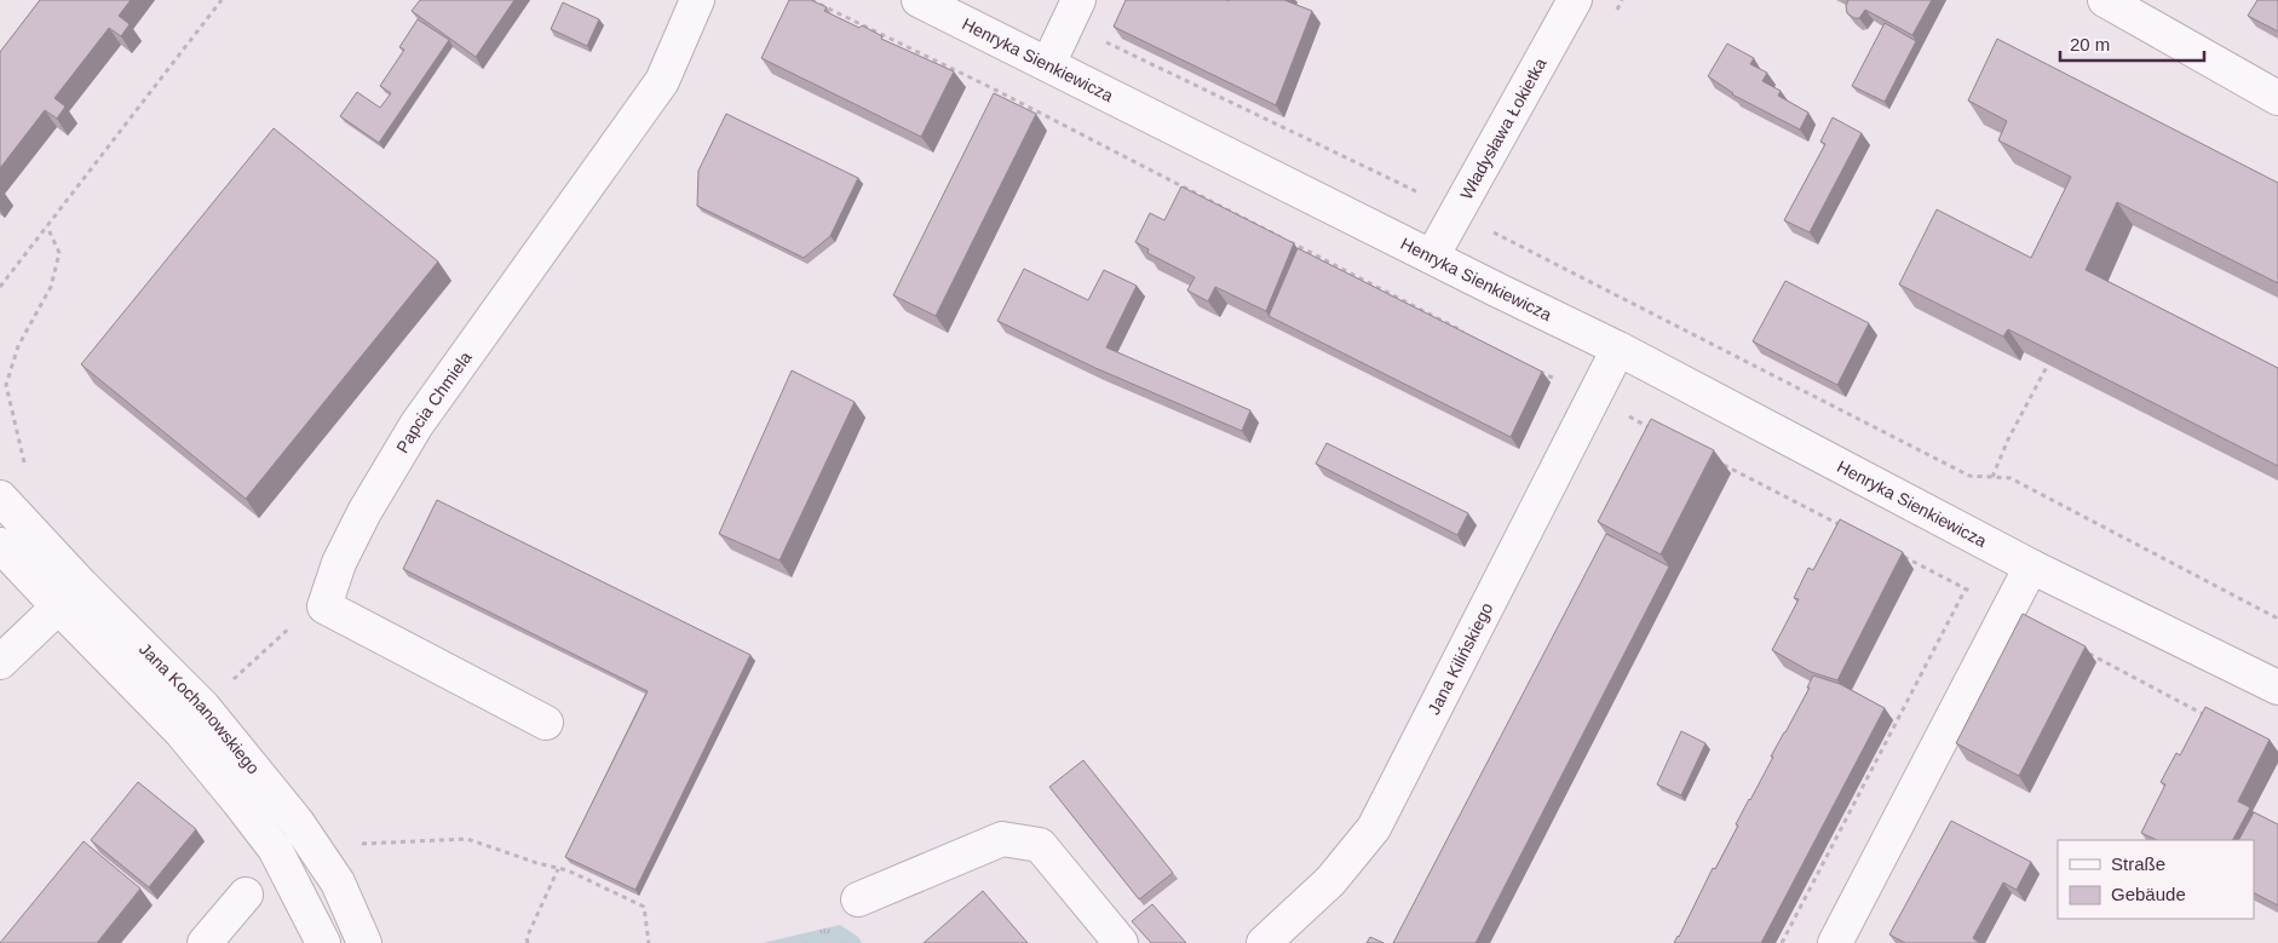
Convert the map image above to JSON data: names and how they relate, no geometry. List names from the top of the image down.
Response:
{
  "streets": {
    "street": [
      "Henryka Sienkiewicza",
      "Władysława Łokietka",
      "Papcia Chmiela",
      "Jana Kilińskiego",
      "Jana Kochanowskiego"
    ]
  },
  "crossings": [
    ["Henryka Sienkiewicza", "Władysława Łokietka"],
    ["Henryka Sienkiewicza", "Jana Kilińskiego"]
  ],
  "legend": ["Straße", "Gebäude"],
  "scale_bar": "20 m"
}
